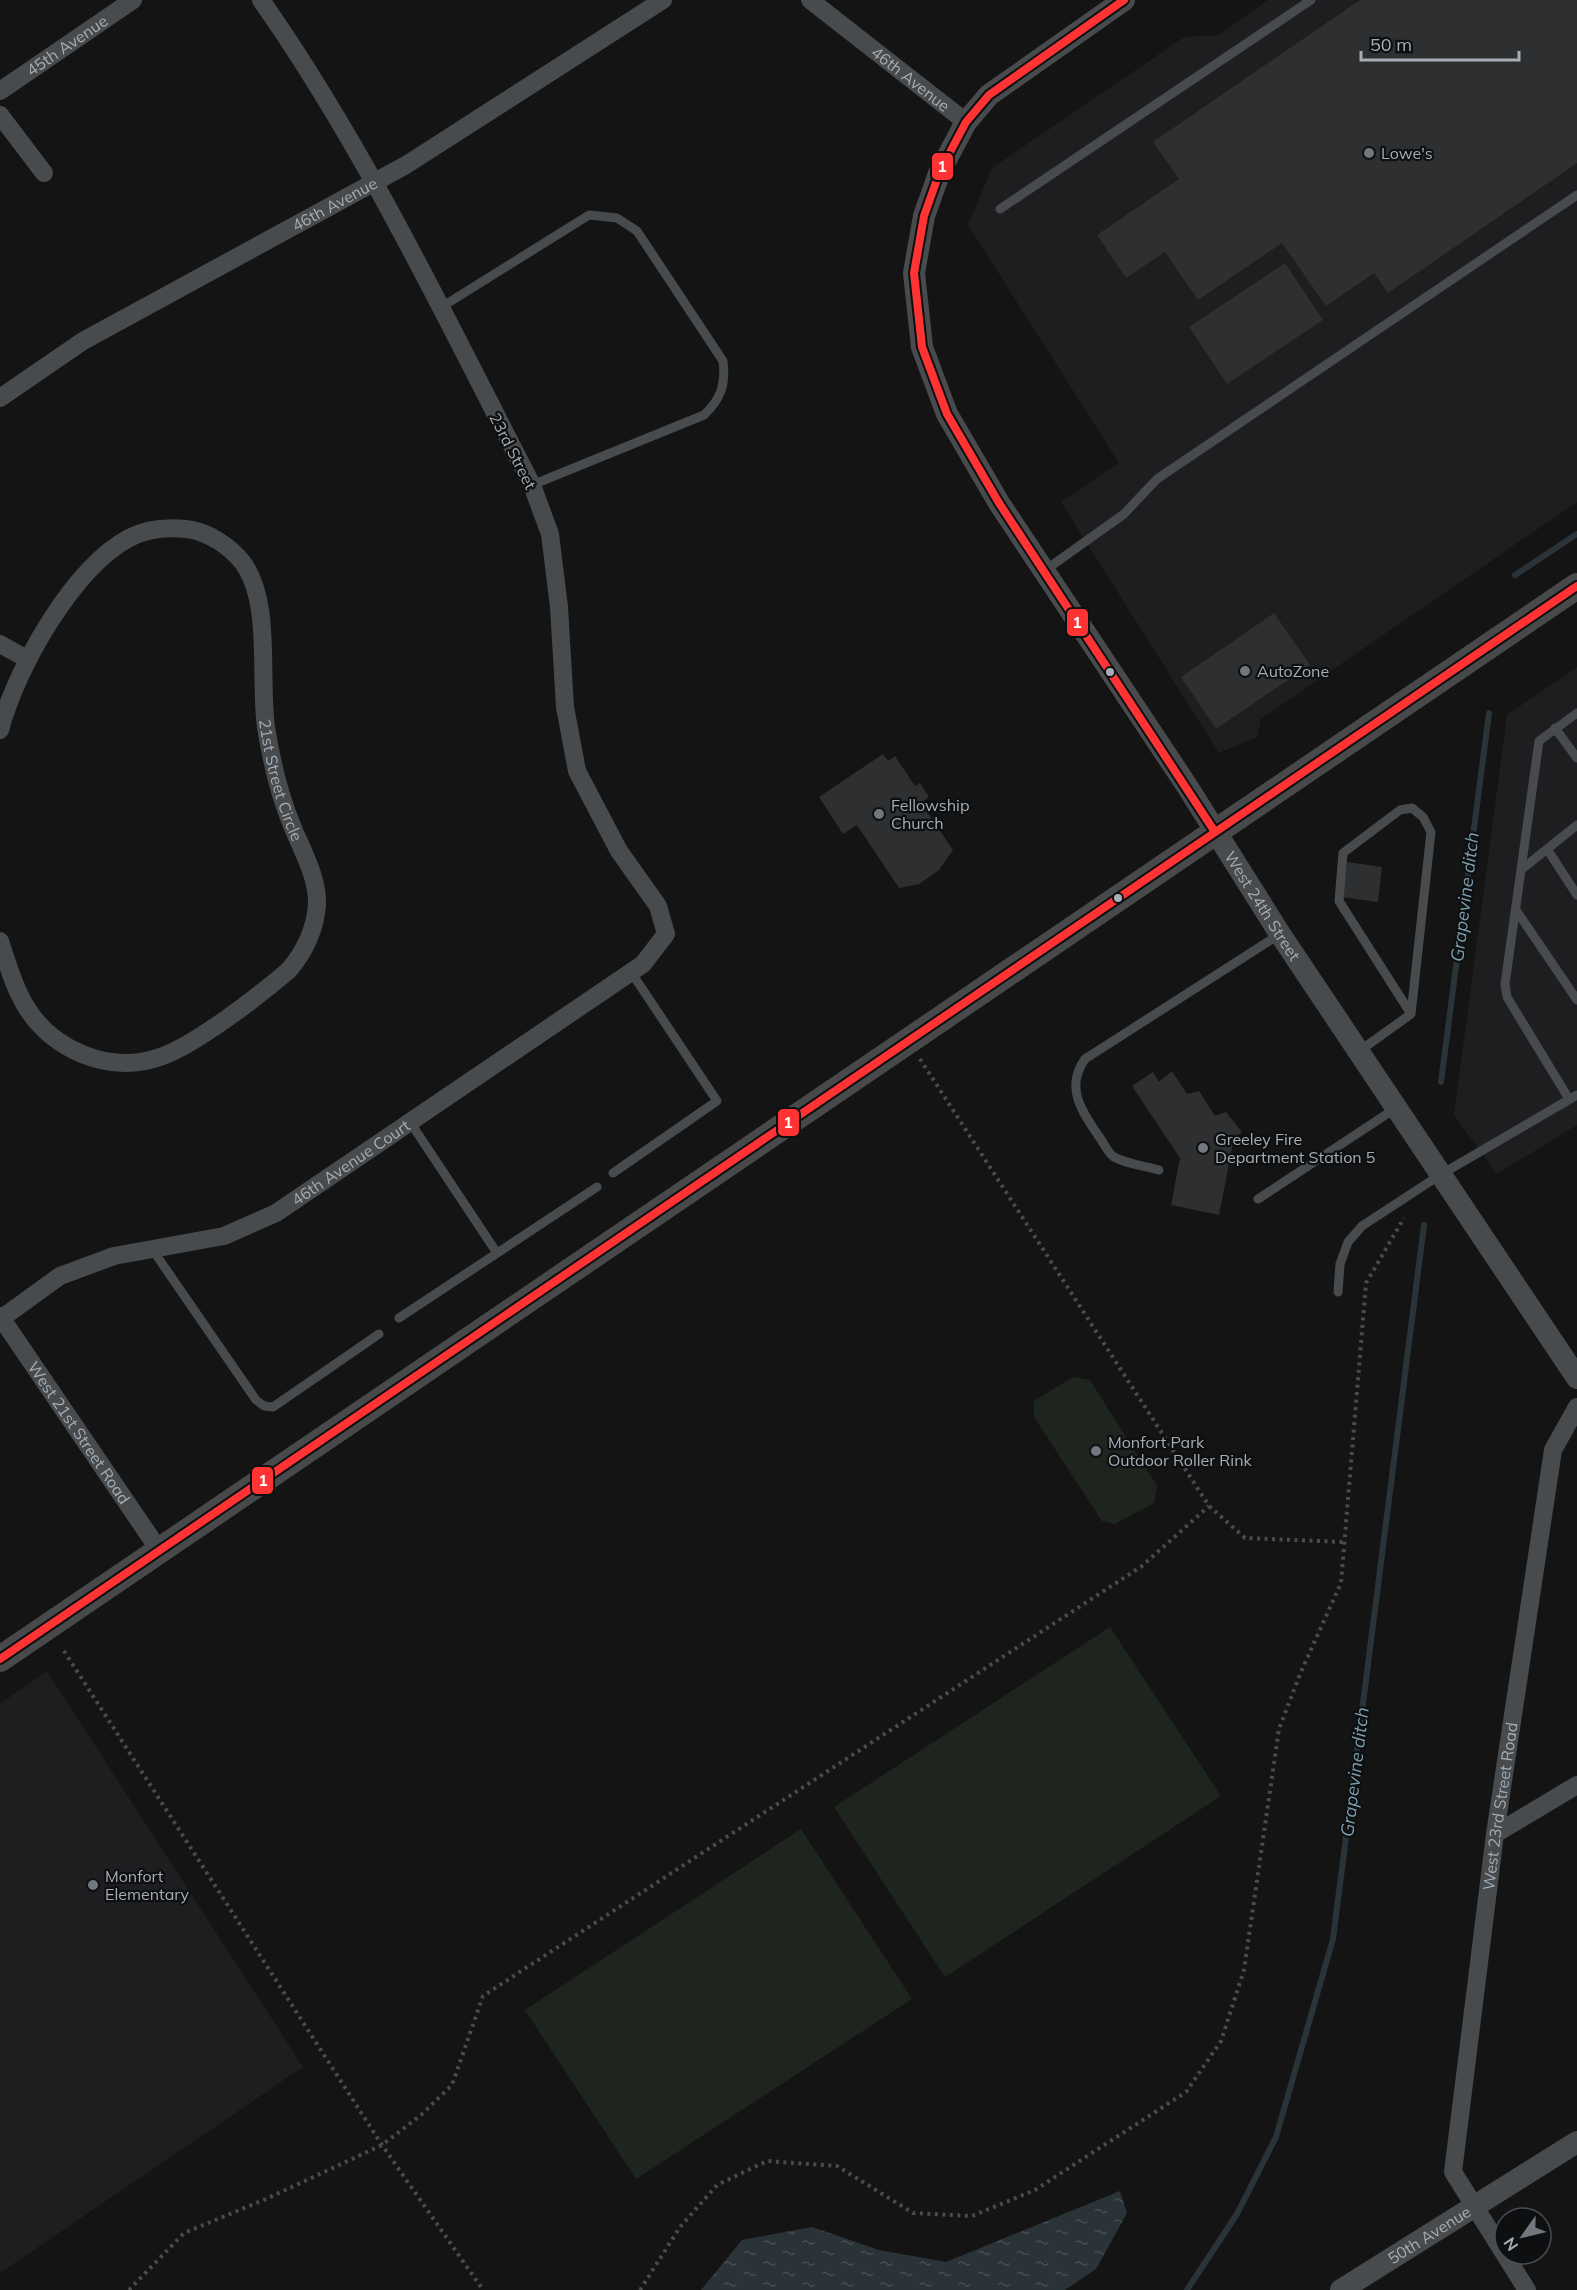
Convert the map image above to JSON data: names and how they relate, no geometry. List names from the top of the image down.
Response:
{
  "streets": {
    "street": [
      "45th Avenue",
      "46th Avenue",
      "23rd Street",
      "21st Street Circle",
      "West 24th Street",
      "46th Avenue Court",
      "West 21st Street Road",
      "West 23rd Street Road",
      "50th Avenue"
    ]
  },
  "crossings": [
    ["46th Avenue", "23rd Street"],
    ["46th Avenue", "West 24th Street"],
    ["23rd Street", "46th Avenue Court"],
    ["46th Avenue Court", "West 21st Street Road"],
    ["West 23rd Street Road", "50th Avenue"]
  ],
  "water": ["Grapevine ditch"],
  "places": [
    "Lowe's",
    "AutoZone",
    "Fellowship Church",
    "Greeley Fire Department Station 5",
    "Monfort Park Outdoor Roller Rink",
    "Monfort Elementary"
  ],
  "lines": ["transit line 1"],
  "scale_bar": "50 m",
  "north": "bottom left"
}
